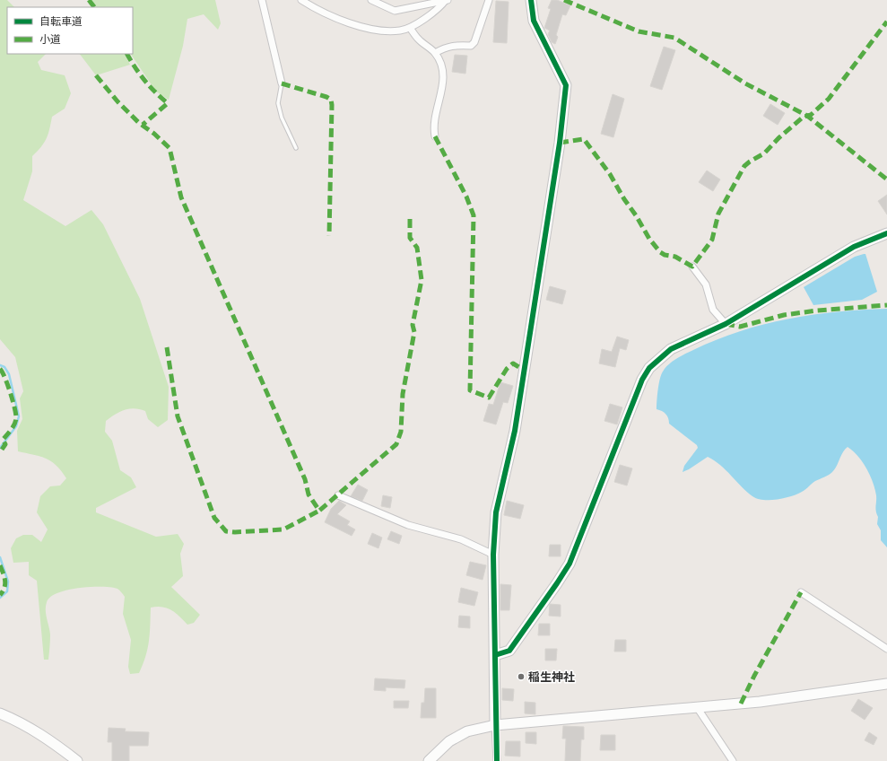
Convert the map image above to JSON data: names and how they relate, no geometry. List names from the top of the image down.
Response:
{
  "places": ["稲生神社"],
  "legend": ["自転車道", "小道"]
}
